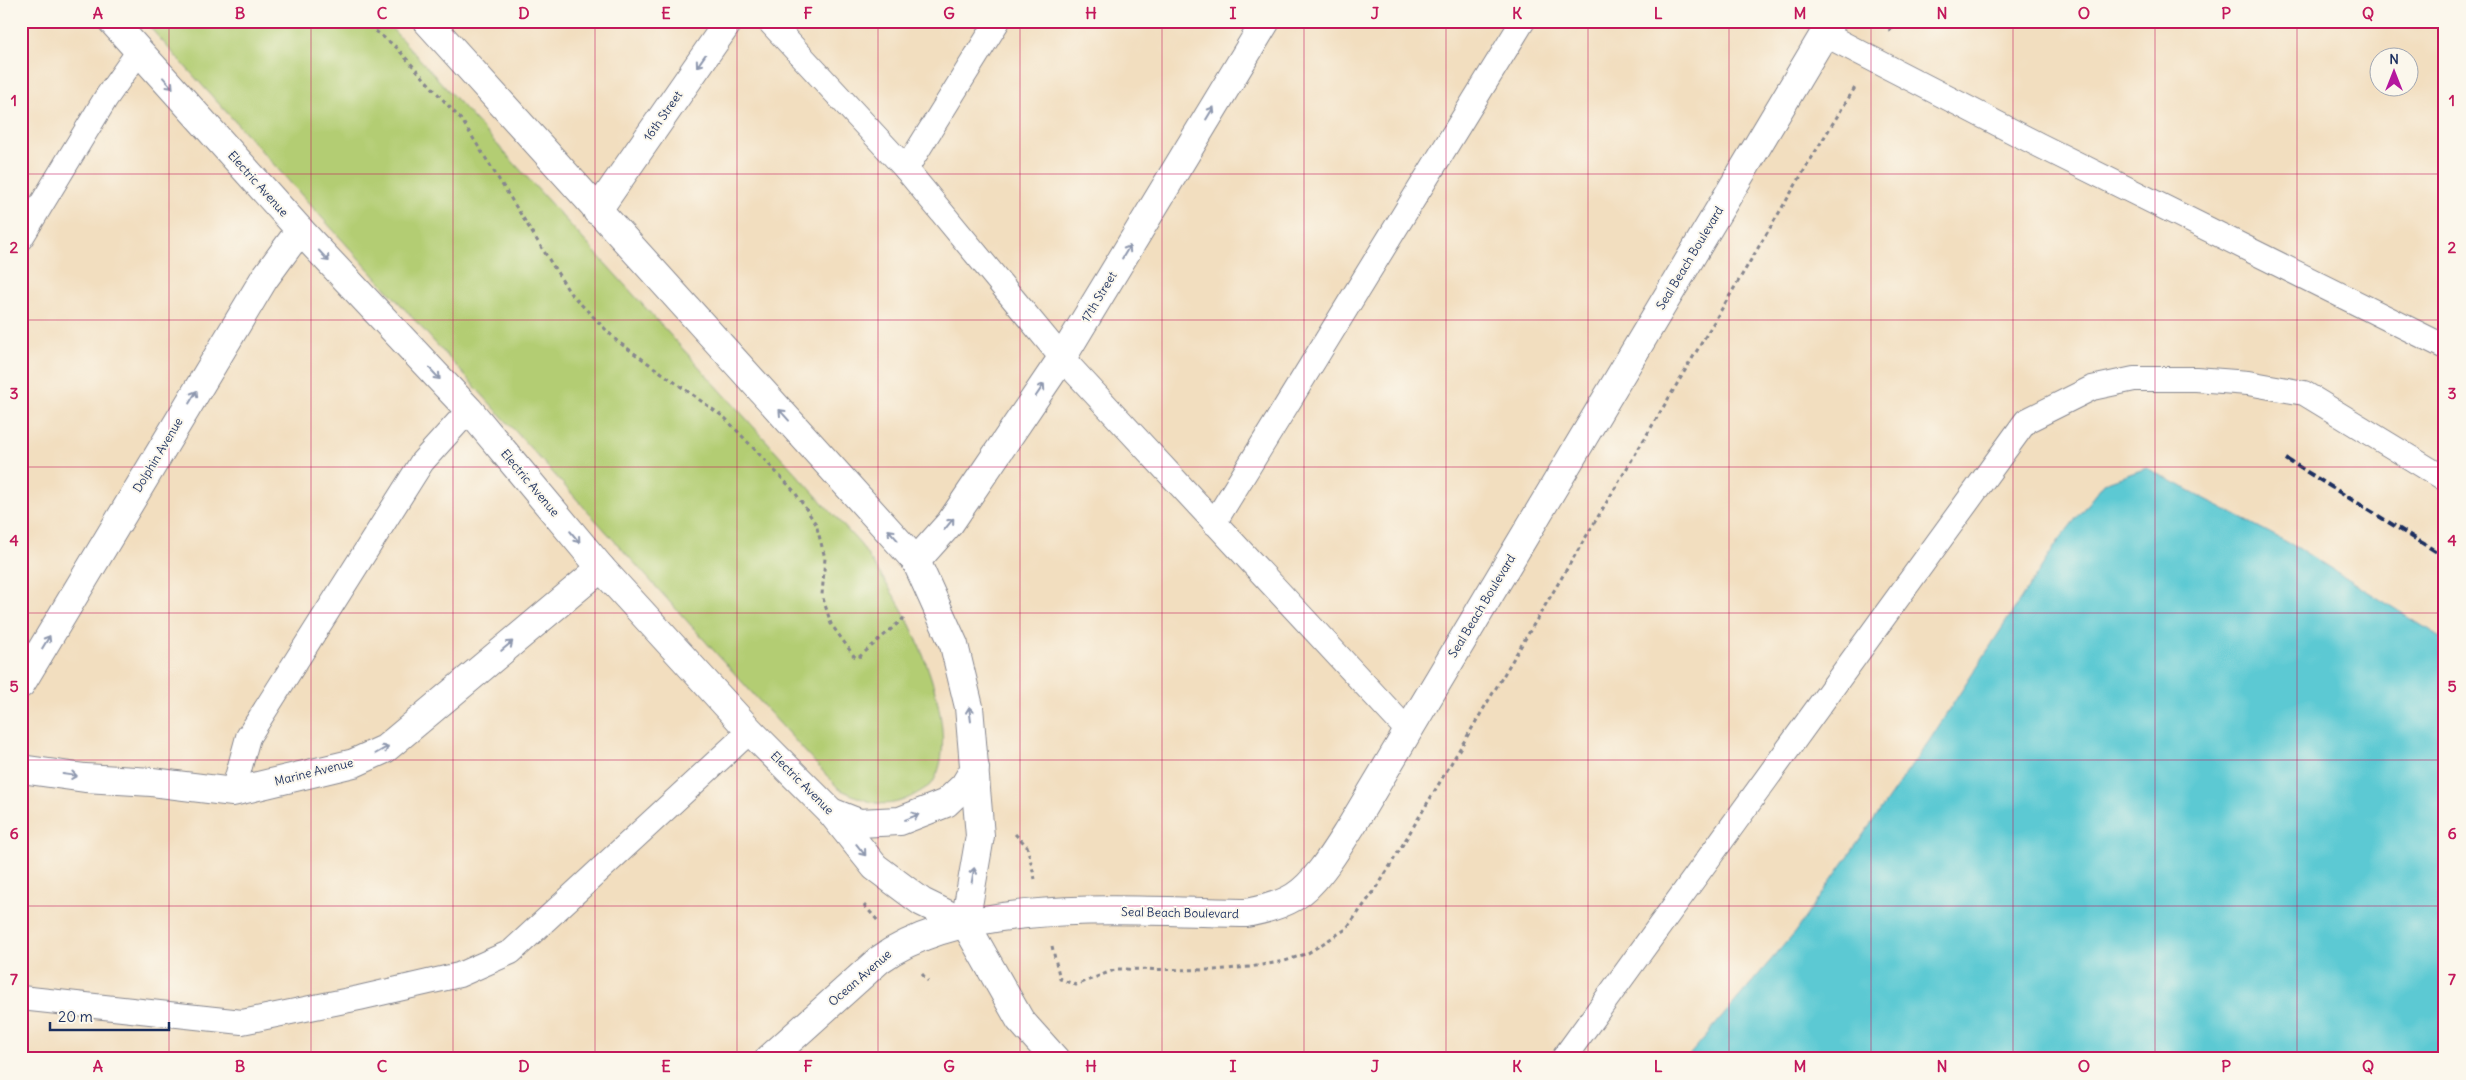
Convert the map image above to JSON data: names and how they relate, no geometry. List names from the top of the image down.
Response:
{
  "streets": {
    "main road": [
      "16th Street",
      "Electric Avenue",
      "Seal Beach Boulevard",
      "17th Street",
      "Dolphin Avenue",
      "Marine Avenue",
      "Ocean Avenue"
    ]
  },
  "crossings": [
    ["Electric Avenue", "Seal Beach Boulevard"],
    ["Electric Avenue", "Dolphin Avenue"],
    ["Electric Avenue", "Marine Avenue"],
    ["Electric Avenue", "Ocean Avenue"],
    ["Seal Beach Boulevard", "Ocean Avenue"]
  ],
  "one_way": [
    "16th Street",
    "17th Street",
    "Dolphin Avenue",
    "Marine Avenue"
  ],
  "scale_bar": "20 m",
  "north": "top",
  "grid": {
    "columns": [
      "A",
      "B",
      "C",
      "D",
      "E",
      "F",
      "G",
      "H",
      "I",
      "J",
      "K",
      "L",
      "M",
      "N",
      "O",
      "P",
      "Q"
    ],
    "rows": [
      "1",
      "2",
      "3",
      "4",
      "5",
      "6",
      "7"
    ]
  }
}
